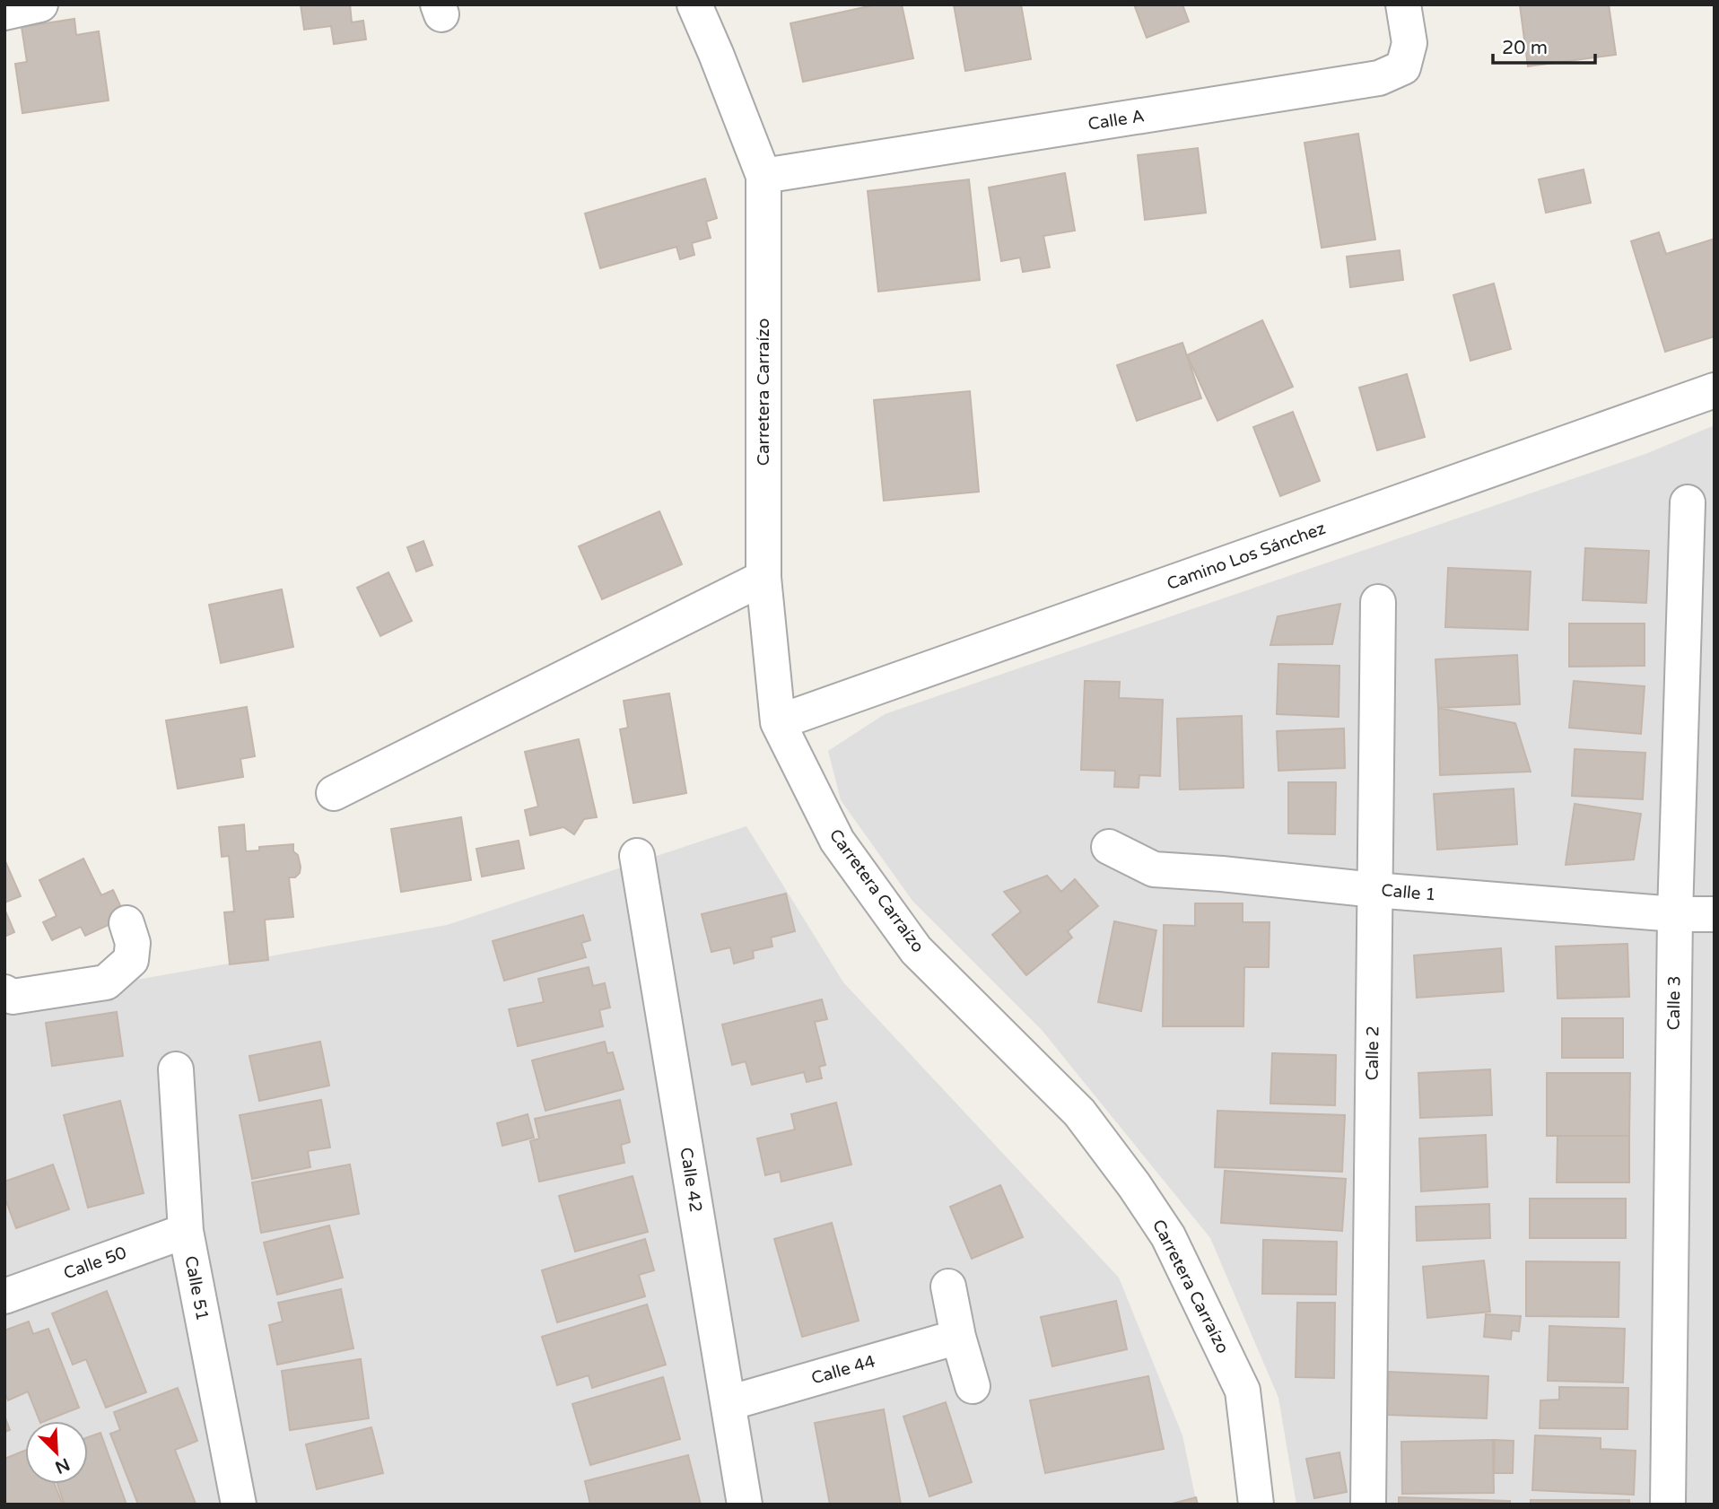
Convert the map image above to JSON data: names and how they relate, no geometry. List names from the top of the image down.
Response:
{
  "streets": {
    "street": [
      "Calle A",
      "Carretera Carraízo",
      "Camino Los Sánchez",
      "Calle 1",
      "Calle 3",
      "Calle 2",
      "Calle 42",
      "Calle 50",
      "Calle 51",
      "Calle 44"
    ]
  },
  "crossings": [
    ["Calle A", "Carretera Carraízo"],
    ["Carretera Carraízo", "Camino Los Sánchez"],
    ["Calle 1", "Calle 3"],
    ["Calle 1", "Calle 2"],
    ["Calle 42", "Calle 44"],
    ["Calle 50", "Calle 51"]
  ],
  "scale_bar": "20 m",
  "north": "bottom right"
}
